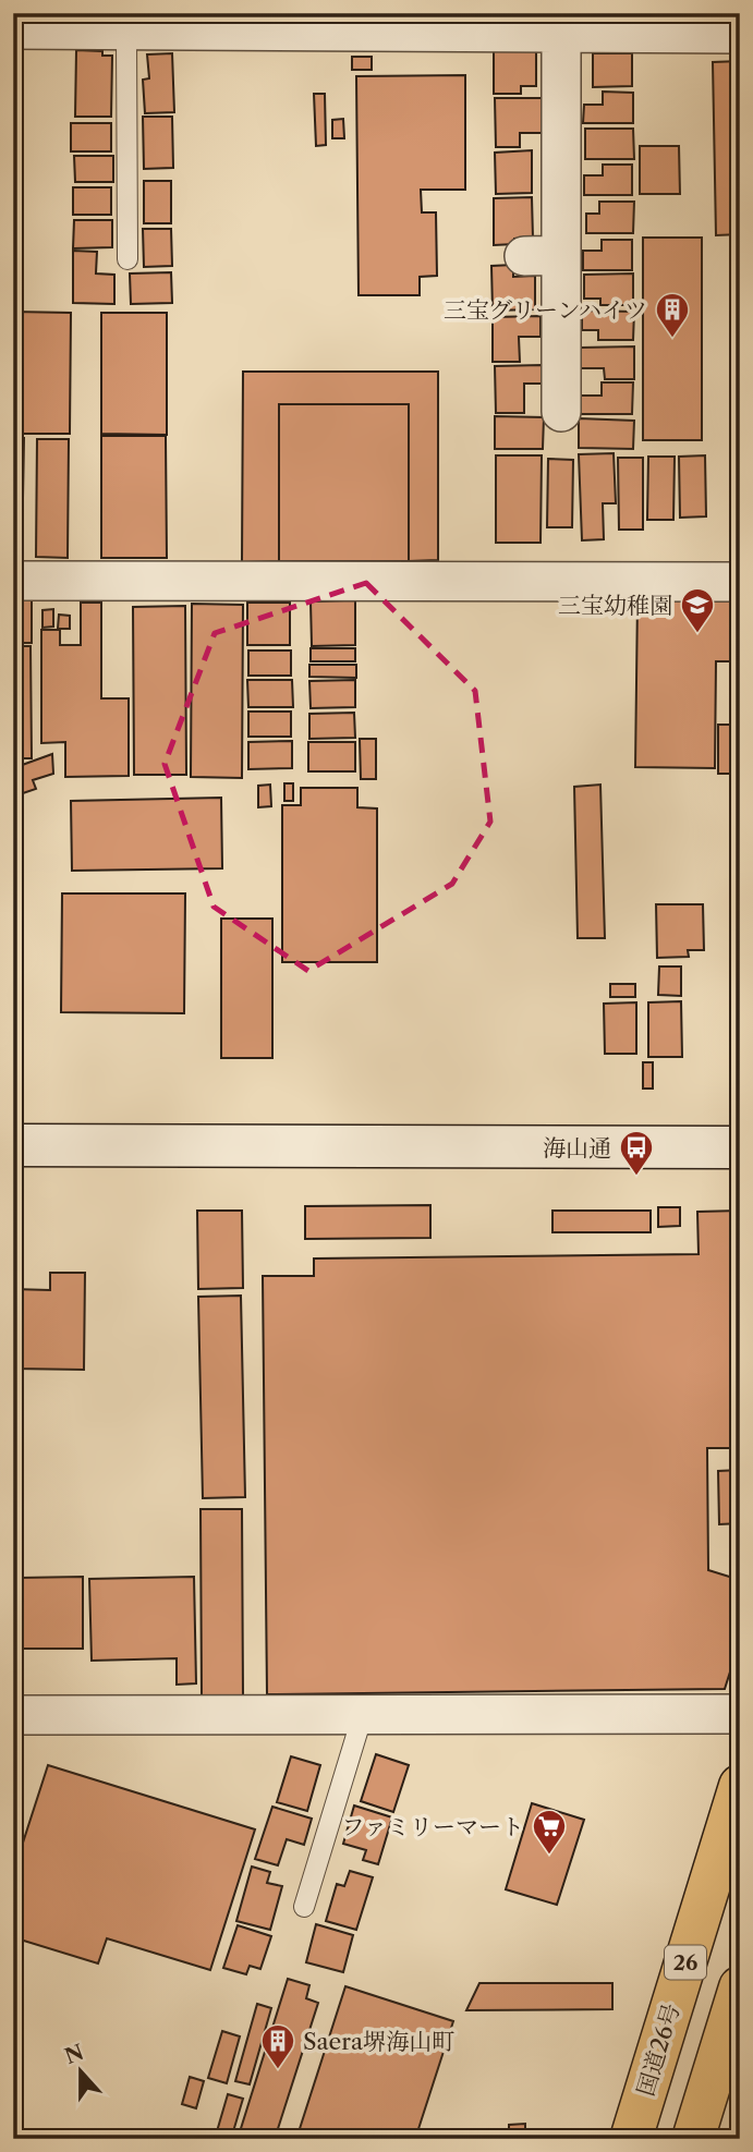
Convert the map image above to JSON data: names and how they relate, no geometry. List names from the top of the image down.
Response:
{
  "streets": {
    "highway": ["26", "国道26号"]
  },
  "places": {
    "building": ["三宝グリーンハイツ", "Saera堺海山町"],
    "school or university": ["三宝幼稚園"],
    "bus stop": ["海山通"],
    "supermarket": ["ファミリーマート"]
  },
  "north": "top"
}
